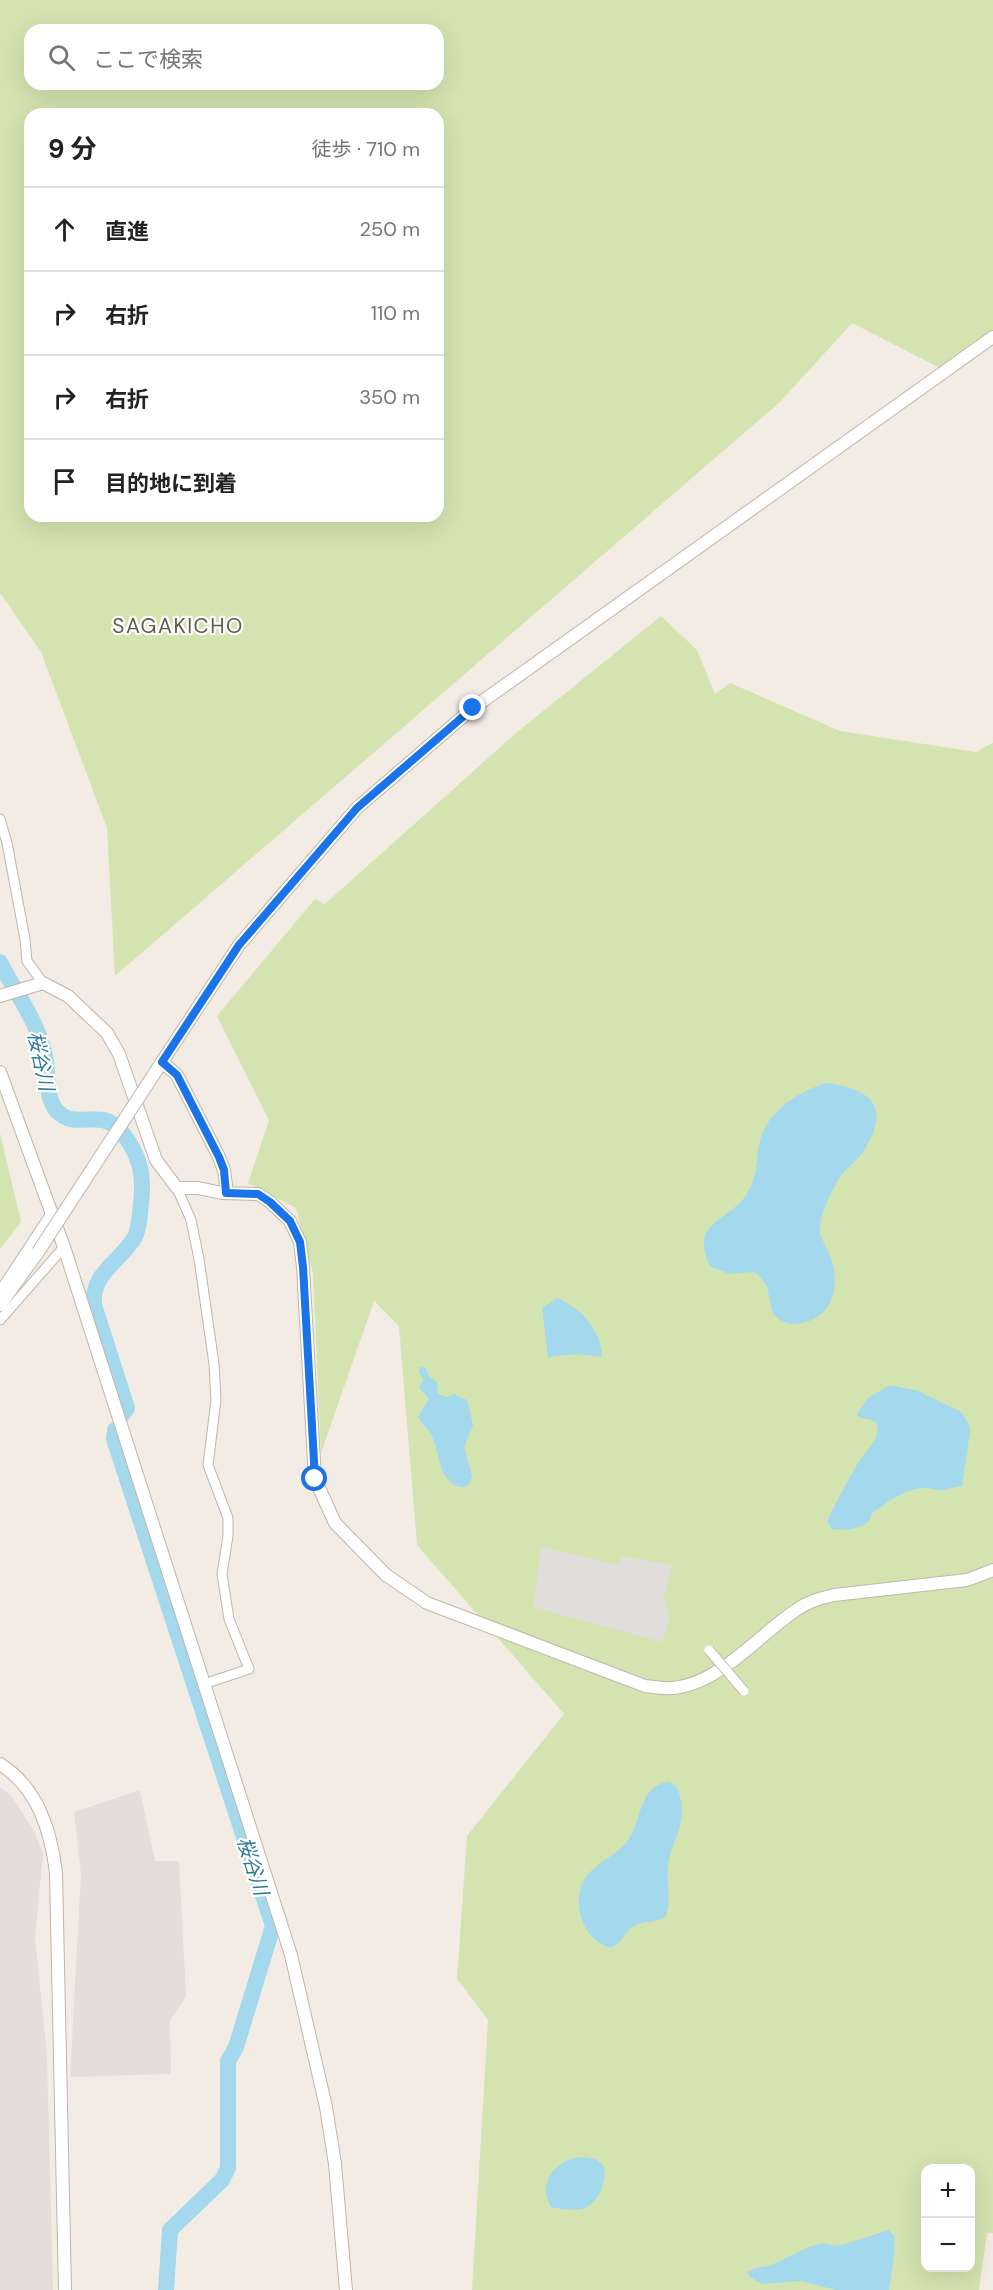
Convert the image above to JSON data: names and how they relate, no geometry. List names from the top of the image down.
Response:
{
  "districts": ["SAGAKICHO"],
  "water": ["桜谷川"],
  "page": {
    "search": "ここで検索",
    "heading": ["9 分", "徒歩 · 710 m"],
    "list": [
      ["直進", "250 m"],
      ["右折", "110 m"],
      ["右折", "350 m"],
      "目的地に到着"
    ],
    "map_buttons": ["+", "−"]
  }
}
